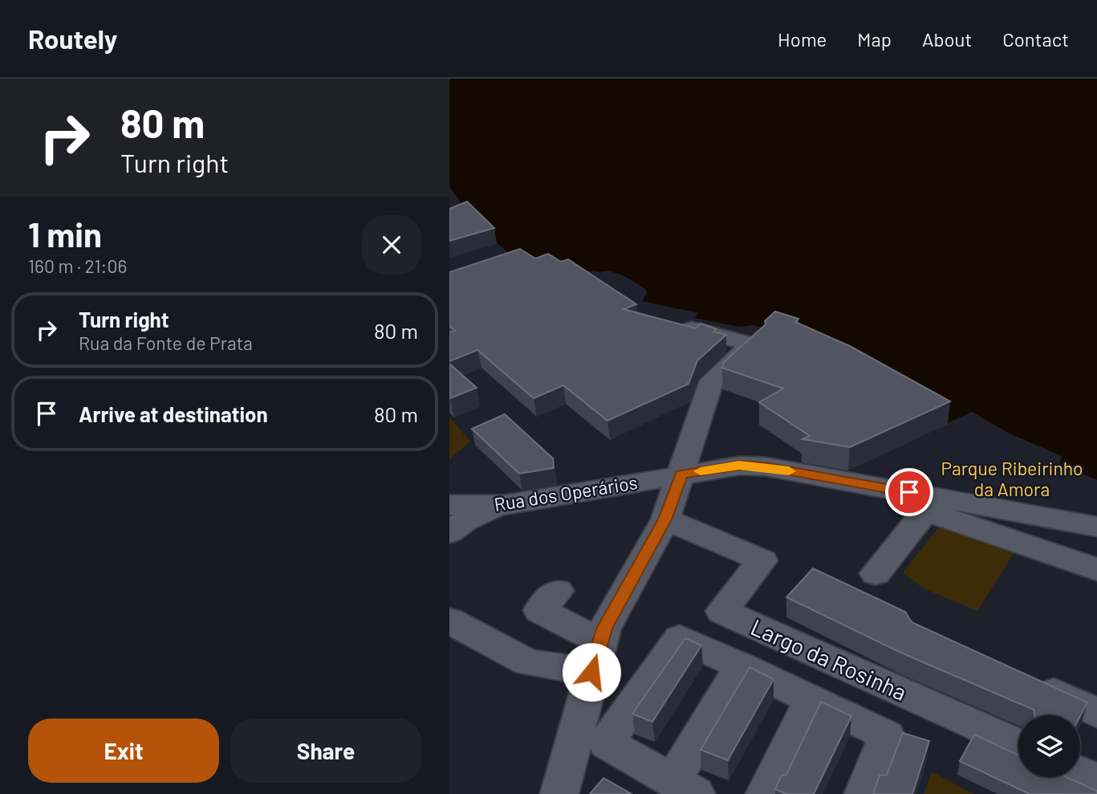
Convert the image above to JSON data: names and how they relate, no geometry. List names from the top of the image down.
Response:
{
  "streets": {
    "street": ["Rua dos Operários", "Largo da Rosinha"]
  },
  "parks": ["Parque Ribeirinho da Amora"],
  "page": {
    "header": "Routely",
    "nav": [
      "Home",
      "Map",
      "About",
      "Contact"
    ],
    "turn": ["80 m", "Turn right"],
    "heading": ["1 min", "160 m · 21:06"],
    "list": [
      {
        "name": "Turn right",
        "note": "Rua da Fonte de Prata",
        "value": "80 m"
      },
      {
        "name": "Arrive at destination",
        "value": "80 m"
      }
    ],
    "buttons": ["Exit", "Share"]
  }
}
